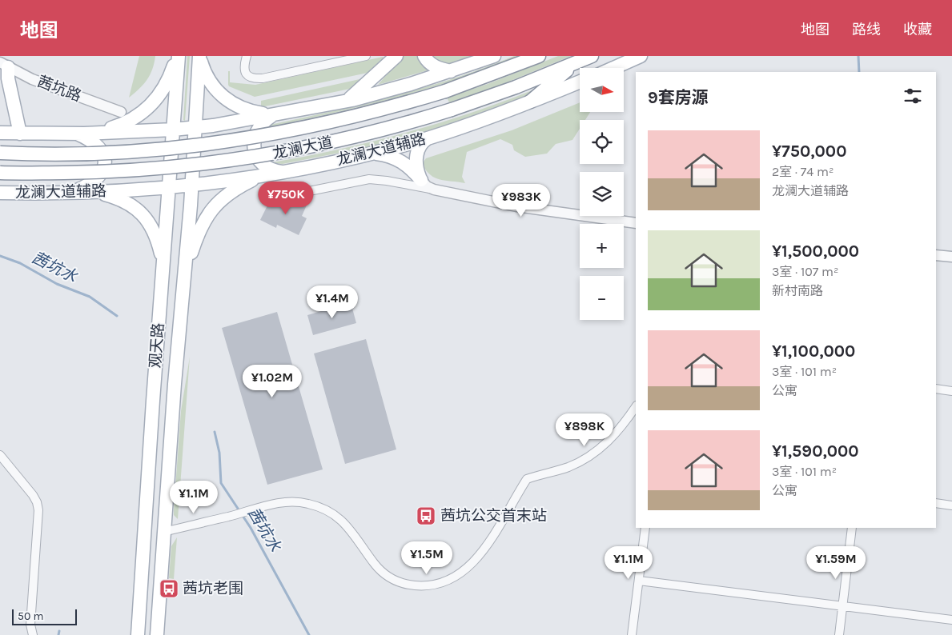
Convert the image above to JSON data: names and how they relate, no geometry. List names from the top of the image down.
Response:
{
  "streets": {
    "main road": ["龙澜大道", "龙澜大道辅路", "观天路"],
    "street": ["茜坑路"]
  },
  "crossings": [
    ["龙澜大道辅路", "观天路"]
  ],
  "water": ["茜坑水"],
  "places": {
    "bus stop": ["茜坑公交首末站", "茜坑老围"]
  },
  "scale_bar": "50 m",
  "north": "right",
  "page": {
    "header": "地图",
    "nav": ["地图", "路线", "收藏"],
    "map_buttons": ["+", "−"],
    "heading": "9套房源",
    "list": [
      {
        "name": "¥750,000",
        "note": "2室 · 74 m² · 龙澜大道辅路"
      },
      {
        "name": "¥1,500,000",
        "note": "3室 · 107 m² · 新村南路"
      },
      {
        "name": "¥1,100,000",
        "note": "3室 · 101 m² · 公寓"
      },
      {
        "name": "¥1,590,000",
        "note": "3室 · 101 m² · 公寓"
      }
    ],
    "price": [
      "¥750K",
      "¥983K",
      "¥1.4M",
      "¥1.02M",
      "¥898K",
      "¥1.1M",
      "¥1.5M",
      "¥1.1M",
      "¥1.59M"
    ],
    "scale": "50 m"
  }
}
